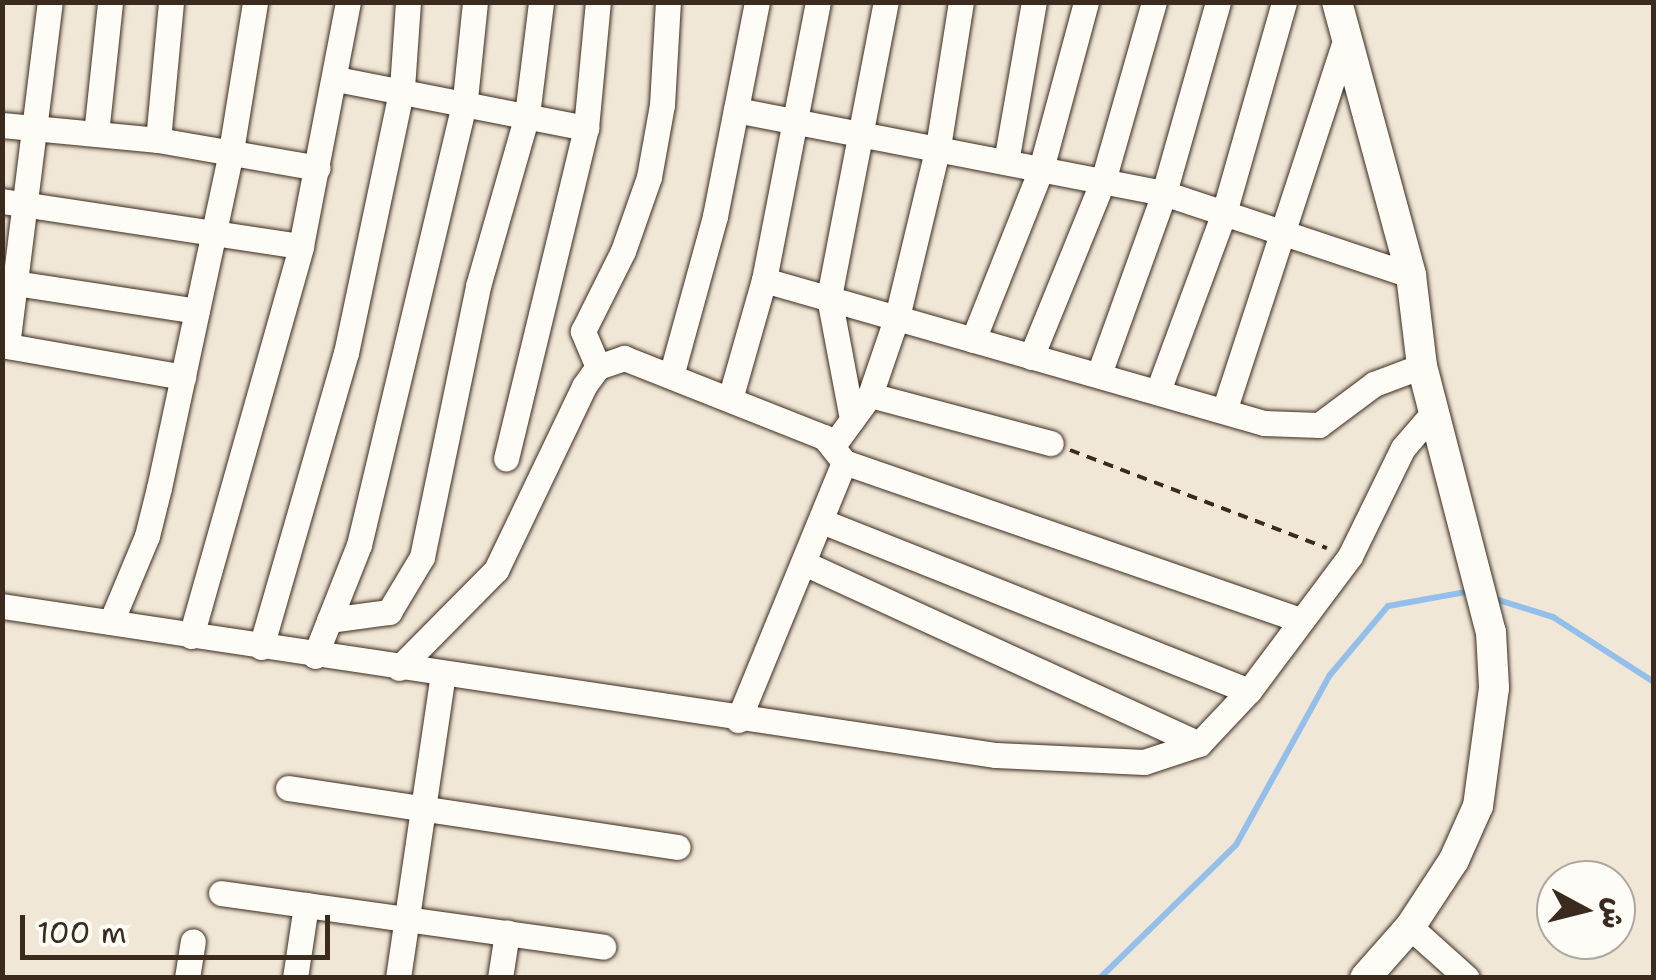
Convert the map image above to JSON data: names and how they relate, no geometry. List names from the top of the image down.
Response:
{
  "scale_bar": "100 m",
  "north": "right"
}
